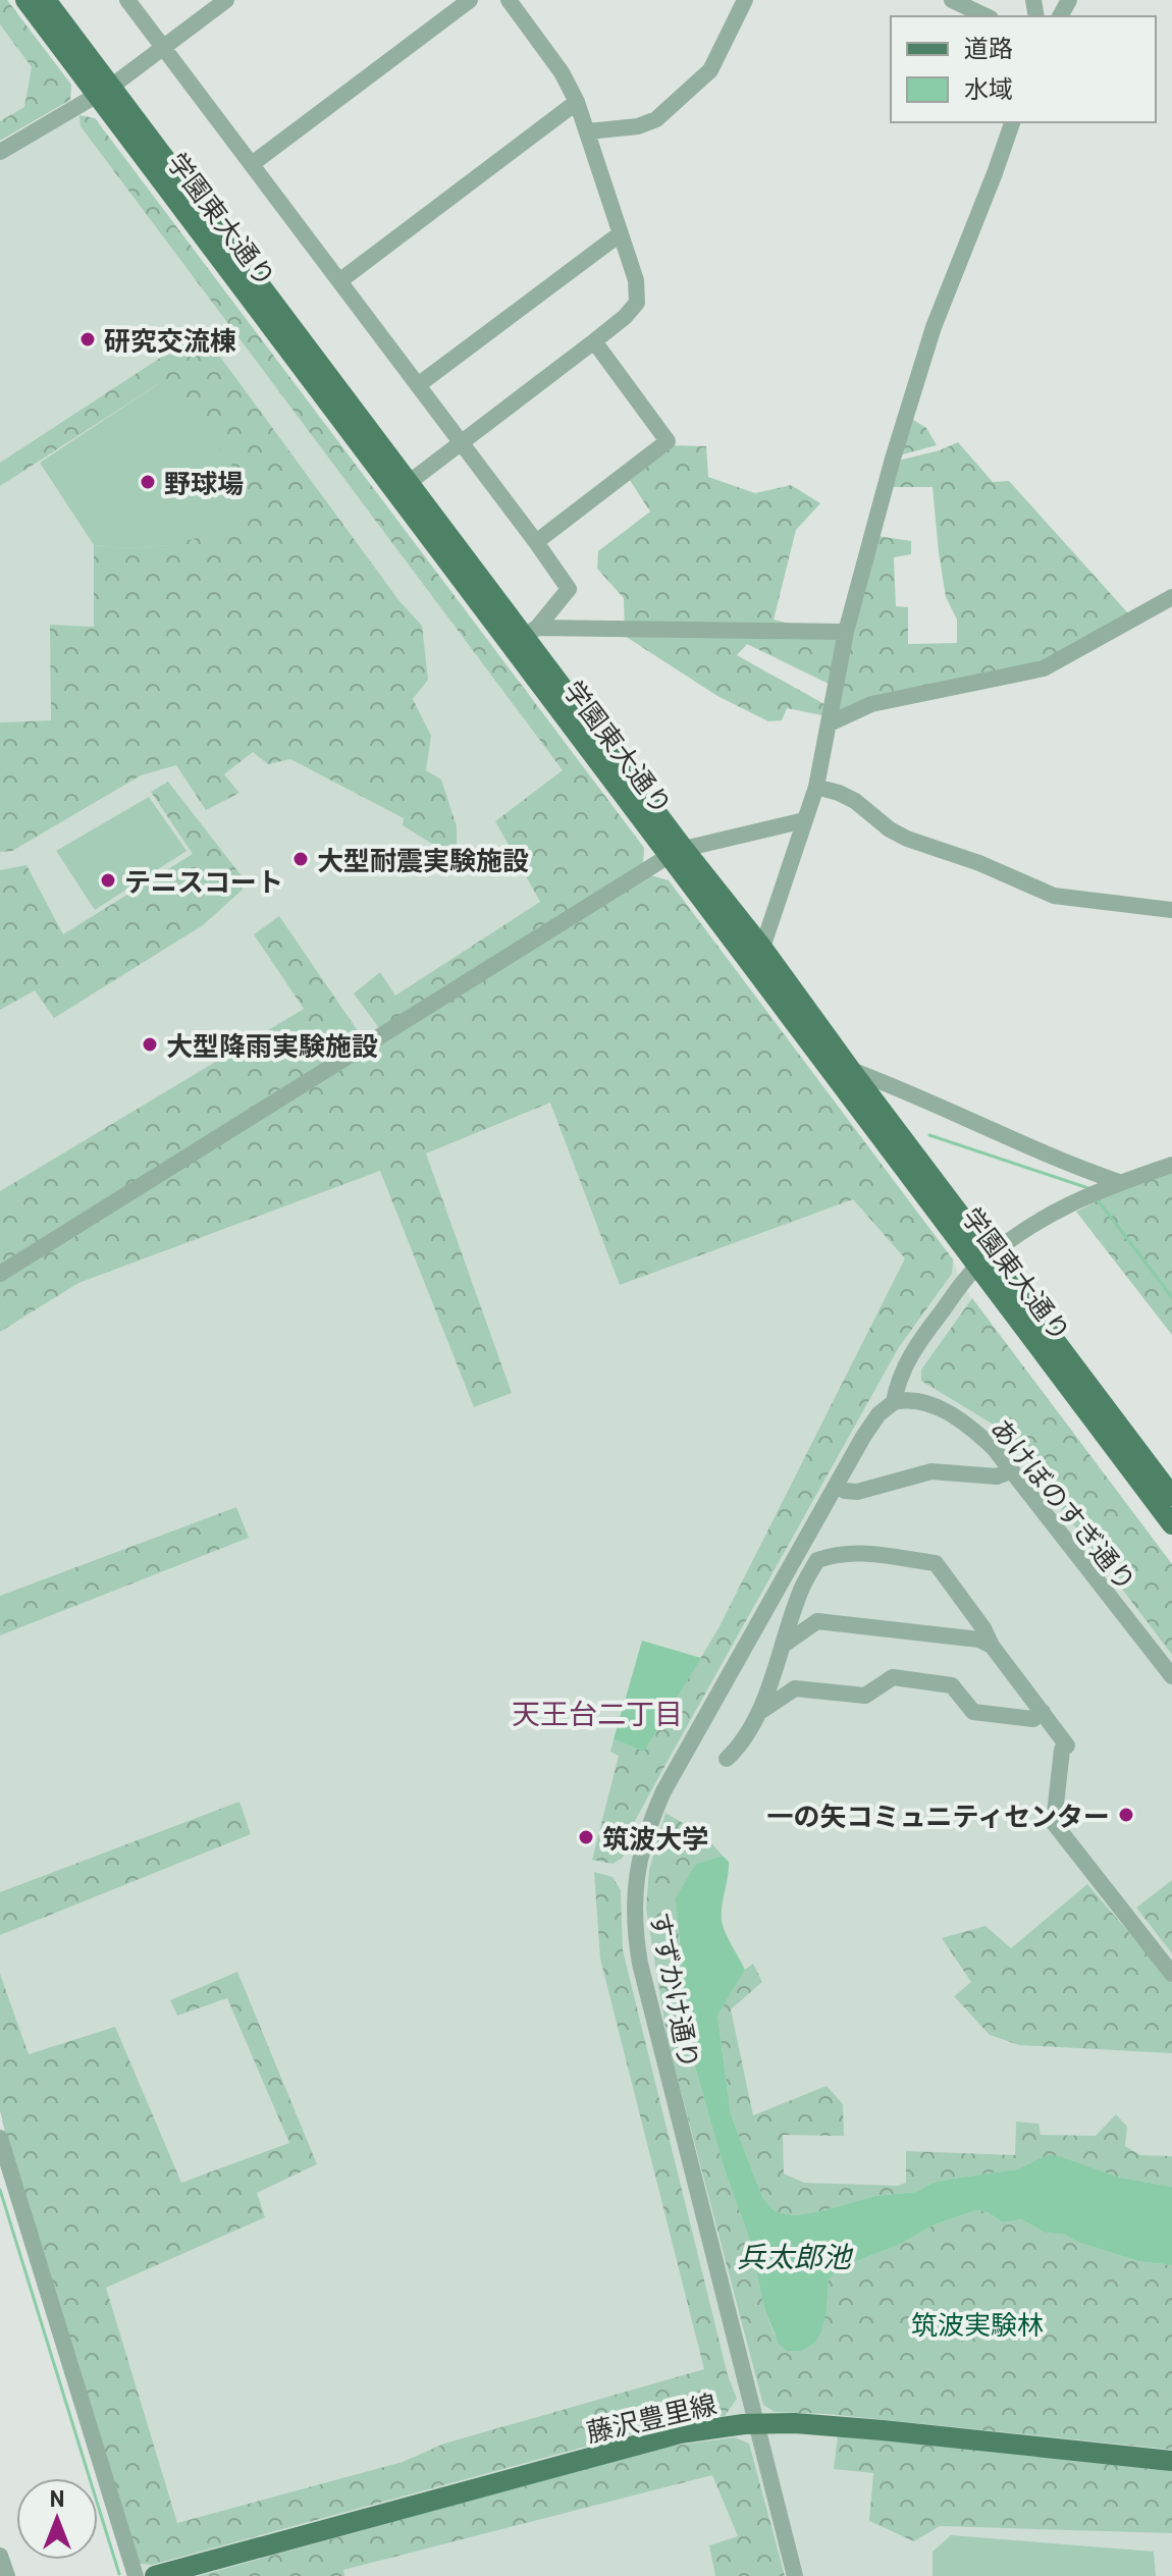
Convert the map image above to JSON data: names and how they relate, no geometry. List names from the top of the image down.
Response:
{
  "streets": {
    "main road": ["学園東大通り", "藤沢豊里線"],
    "street": ["あけぼのすぎ通り", "すずかけ通り"]
  },
  "crossings": [
    ["学園東大通り", "すずかけ通り"],
    ["あけぼのすぎ通り", "すずかけ通り"],
    ["すずかけ通り", "藤沢豊里線"]
  ],
  "districts": ["天王台二丁目"],
  "water": ["兵太郎池"],
  "parks": ["筑波実験林"],
  "places": [
    "研究交流棟",
    "野球場",
    "大型耐震実験施設",
    "テニスコート",
    "大型降雨実験施設",
    "一の矢コミュニティセンター",
    "筑波大学"
  ],
  "legend": ["道路", "水域"],
  "north": "top"
}
